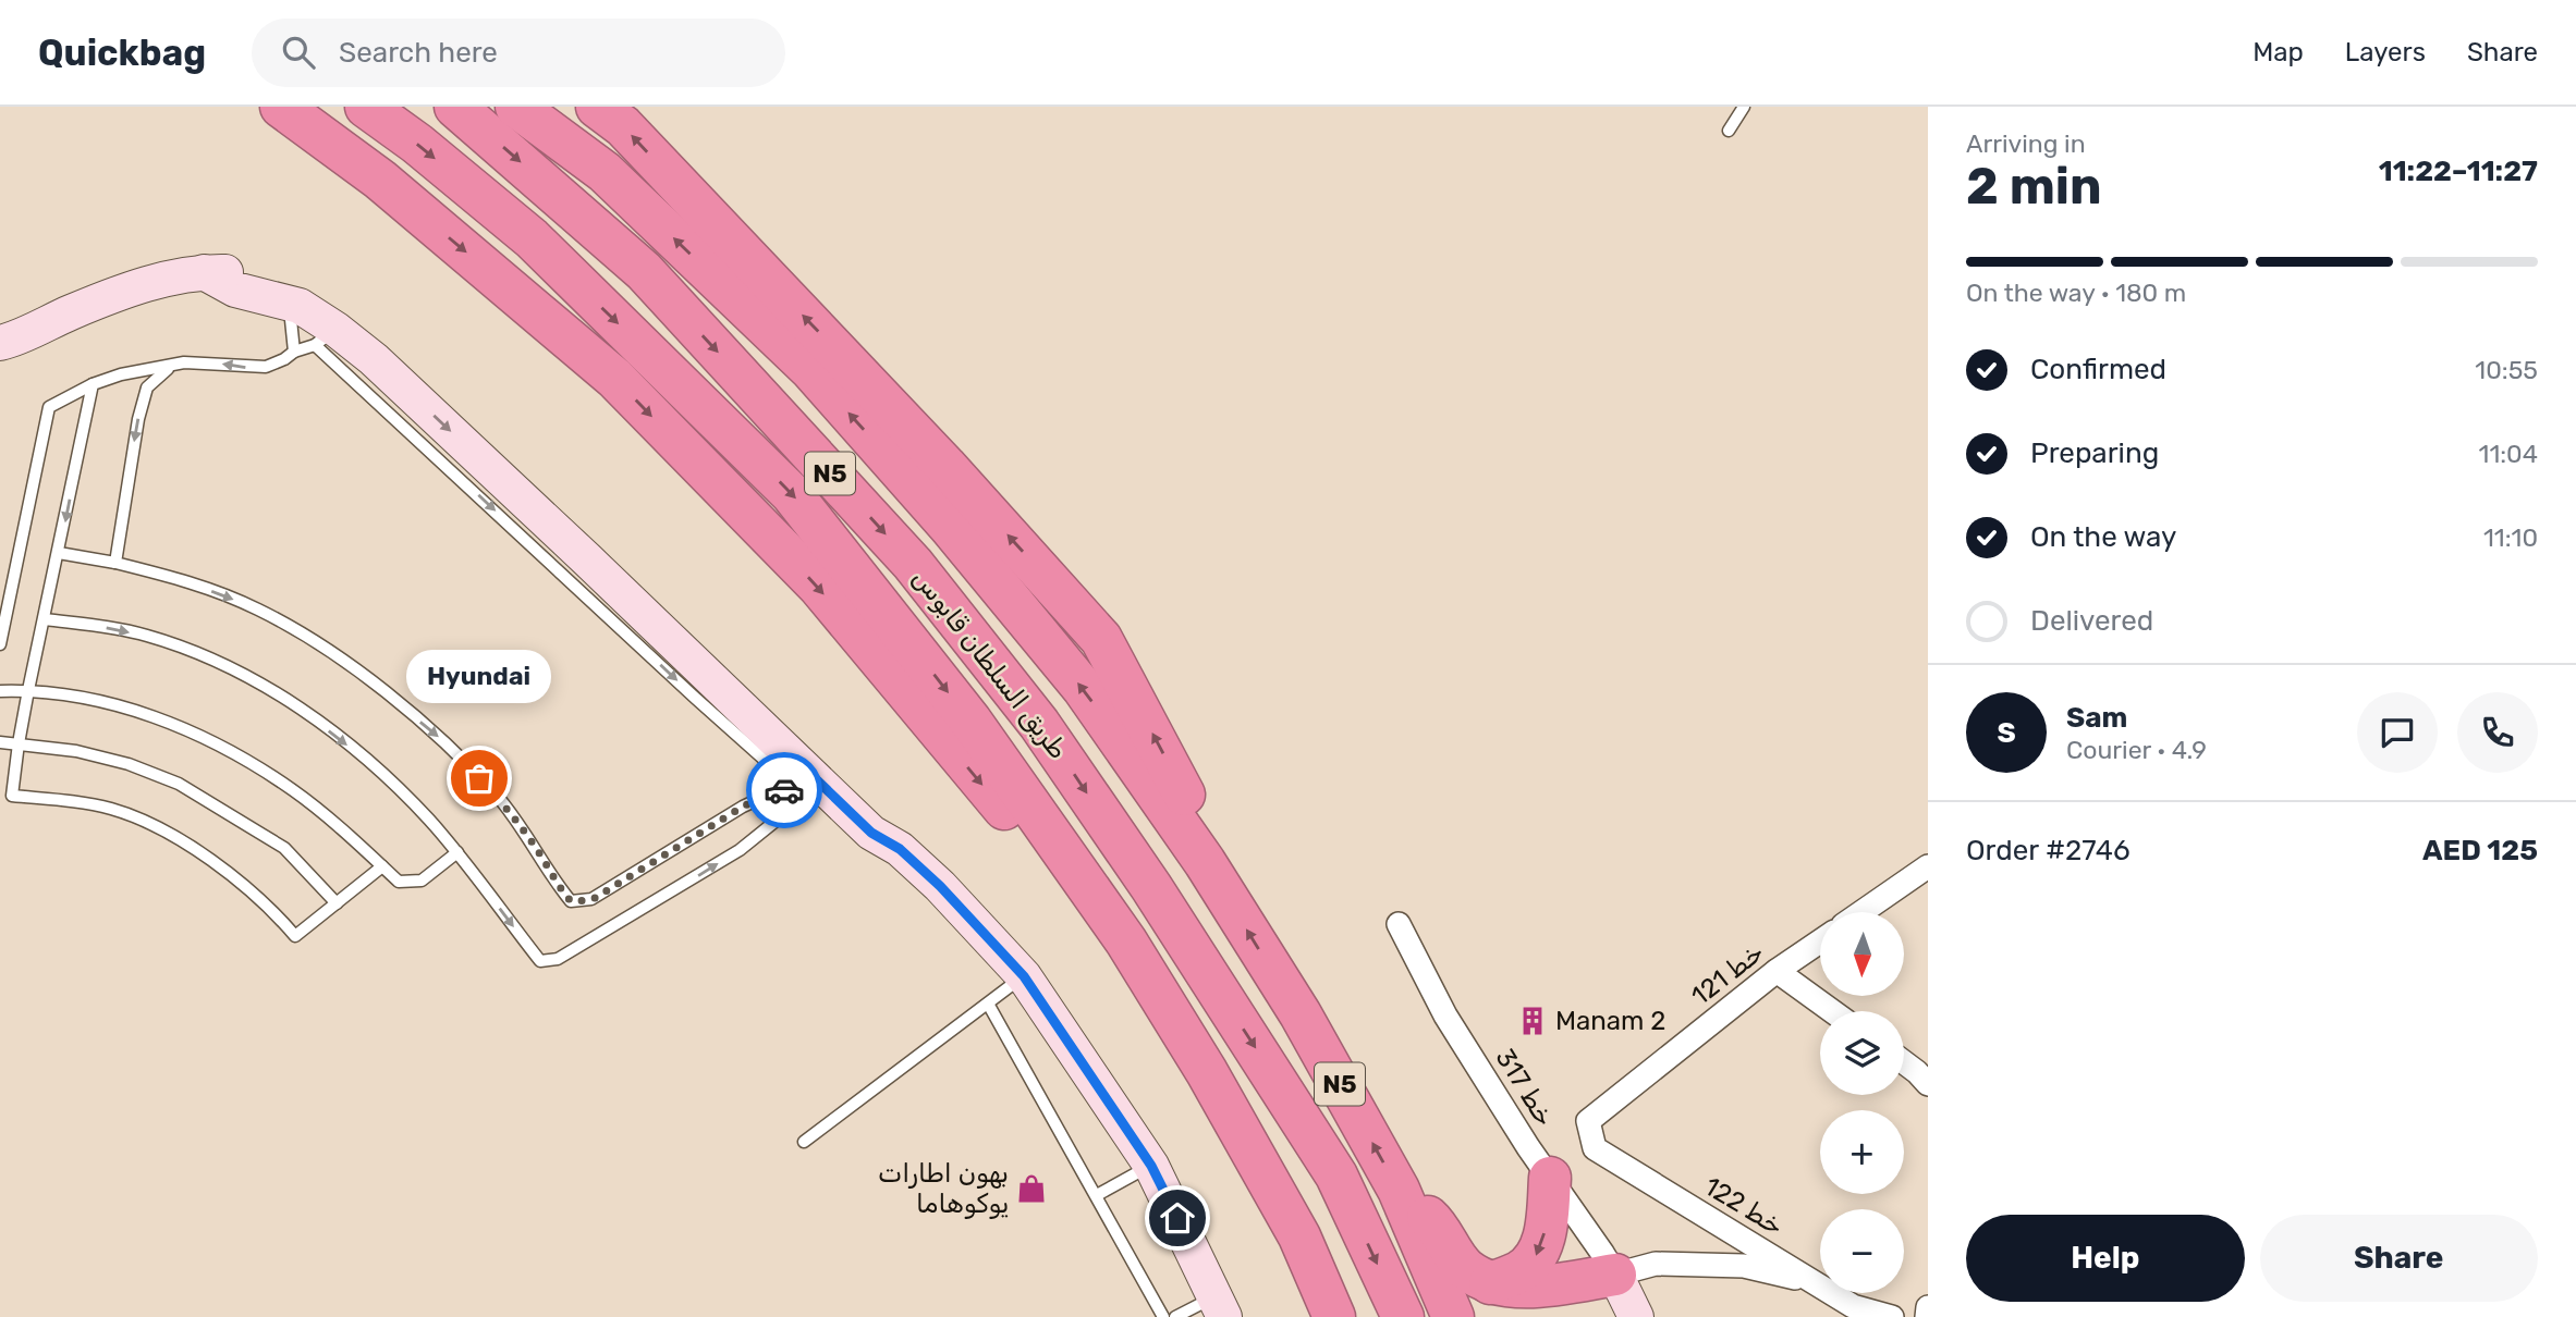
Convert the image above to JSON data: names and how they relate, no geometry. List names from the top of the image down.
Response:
{
  "streets": {
    "highway": ["N5", "طريق السلطان قابوس"],
    "street": ["خط 121", "خط 317", "خط 122"]
  },
  "crossings": [
    ["خط 121", "خط 122"]
  ],
  "places": {
    "other": ["Hyundai"],
    "building": ["Manam 2"],
    "shop": ["بهون اطارات يوكوهاما"]
  },
  "north": "bottom",
  "page": {
    "header": "Quickbag",
    "search": "Search here",
    "nav": ["Map", "Layers", "Share"],
    "heading": ["2 min", "Arriving in", "11:22–11:27"],
    "panel": [
      "Sam",
      "Courier · 4.9",
      "Order #2746",
      "AED 125"
    ],
    "bar": "On the way · 180 m",
    "list": [
      ["Confirmed", "10:55"],
      ["Preparing", "11:04"],
      ["On the way", "11:10"],
      "Delivered"
    ],
    "bubble": "Hyundai",
    "round": "S",
    "map_buttons": ["+", "−"],
    "buttons": ["Help", "Share"]
  }
}
